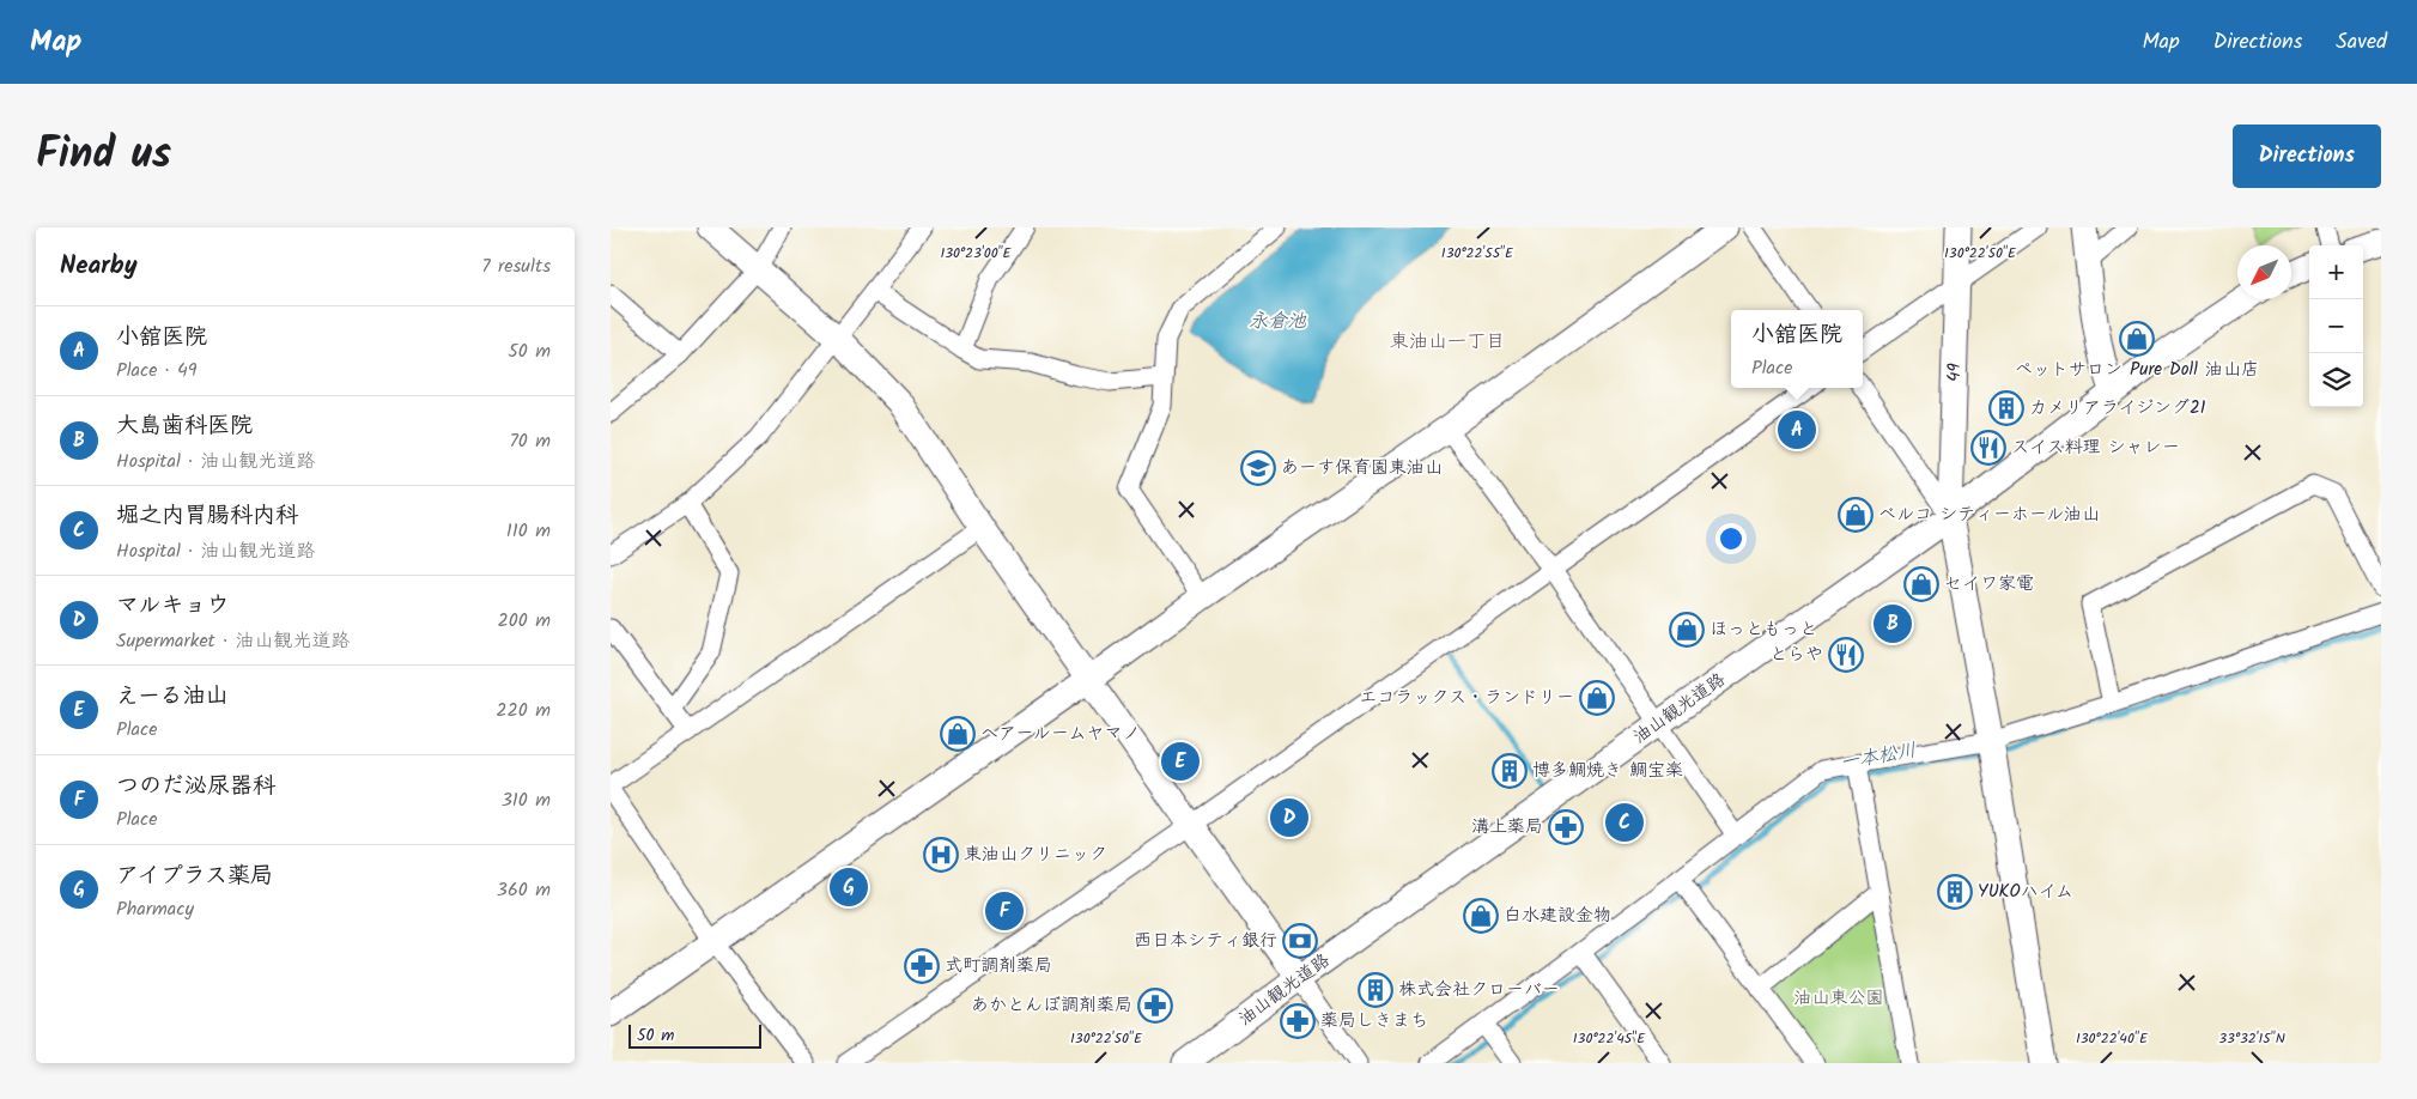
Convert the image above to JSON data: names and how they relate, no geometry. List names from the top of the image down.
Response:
{
  "streets": {
    "street": ["49", "油山観光道路"]
  },
  "crossings": [
    ["49", "油山観光道路"]
  ],
  "districts": ["東油山一丁目"],
  "water": ["永倉池", "一本松川"],
  "parks": ["油山東公園"],
  "places": {
    "shop": [
      "ペットサロン Pure Doll 油山店",
      "ベルコ シティーホール油山",
      "セイワ家電",
      "ほっともっと",
      "エコラックス・ランドリー",
      "ヘアールームヤマノ",
      "白水建設金物"
    ],
    "building": [
      "カメリアライジング21",
      "博多鯛焼き 鯛宝楽",
      "YUKOハイム",
      "株式会社クローバー"
    ],
    "restaurant": ["スイス料理 シャレー", "とらや"],
    "school or university": ["あーす保育園東油山"],
    "pharmacy": [
      "溝上薬局",
      "式町調剤薬局",
      "あかとんぼ調剤薬局",
      "薬局しきまち"
    ],
    "hospital": ["東油山クリニック"],
    "bank": ["西日本シティ銀行"]
  },
  "scale_bar": "50 m",
  "north": "bottom left",
  "page": {
    "header": "Map",
    "nav": ["Map", "Directions", "Saved"],
    "title": "Find us",
    "buttons": "Directions",
    "heading": ["Nearby", "7 results"],
    "map_buttons": ["+", "−"],
    "list": [
      {
        "mark": "A",
        "name": "小舘医院",
        "note": "Place · 49",
        "value": "50 m"
      },
      {
        "mark": "B",
        "name": "大島歯科医院",
        "note": "Hospital · 油山観光道路",
        "value": "70 m"
      },
      {
        "mark": "C",
        "name": "堀之内胃腸科内科",
        "note": "Hospital · 油山観光道路",
        "value": "110 m"
      },
      {
        "mark": "D",
        "name": "マルキョウ",
        "note": "Supermarket · 油山観光道路",
        "value": "200 m"
      },
      {
        "mark": "E",
        "name": "えーる油山",
        "note": "Place",
        "value": "220 m"
      },
      {
        "mark": "F",
        "name": "つのだ泌尿器科",
        "note": "Place",
        "value": "310 m"
      },
      {
        "mark": "G",
        "name": "アイプラス薬局",
        "note": "Pharmacy",
        "value": "360 m"
      }
    ],
    "popup": ["小舘医院", "Place"],
    "pins": [
      "A",
      "B",
      "E",
      "D",
      "C",
      "G",
      "F"
    ],
    "scale": "50 m"
  },
  "coordinates": [
    "130°23'00\"E",
    "130°22'55\"E",
    "130°22'50\"E",
    "33°32'15\"N",
    "130°22'45\"E",
    "130°22'40\"E"
  ]
}
